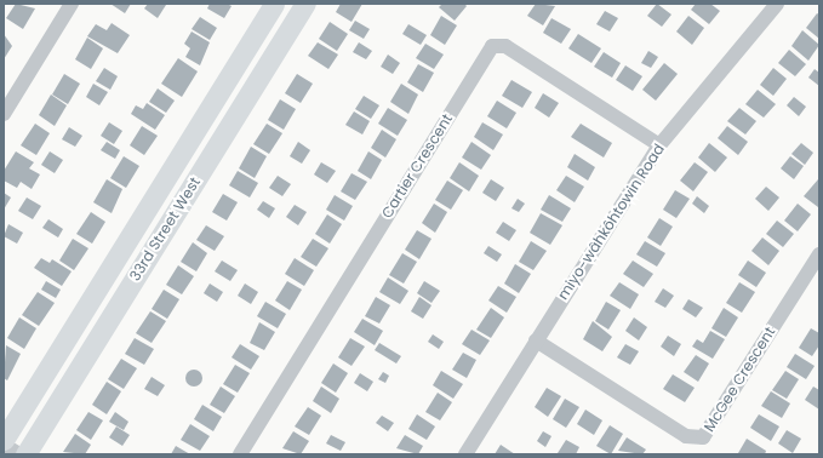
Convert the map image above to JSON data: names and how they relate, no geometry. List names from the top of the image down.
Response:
{
  "streets": {
    "main road": ["33rd Street West"],
    "street": ["Cartier Crescent", "miyo-wâhkôhtowin Road", "McGee Crescent"]
  },
  "crossings": [
    ["Cartier Crescent", "miyo-wâhkôhtowin Road"],
    ["miyo-wâhkôhtowin Road", "McGee Crescent"]
  ]
}
